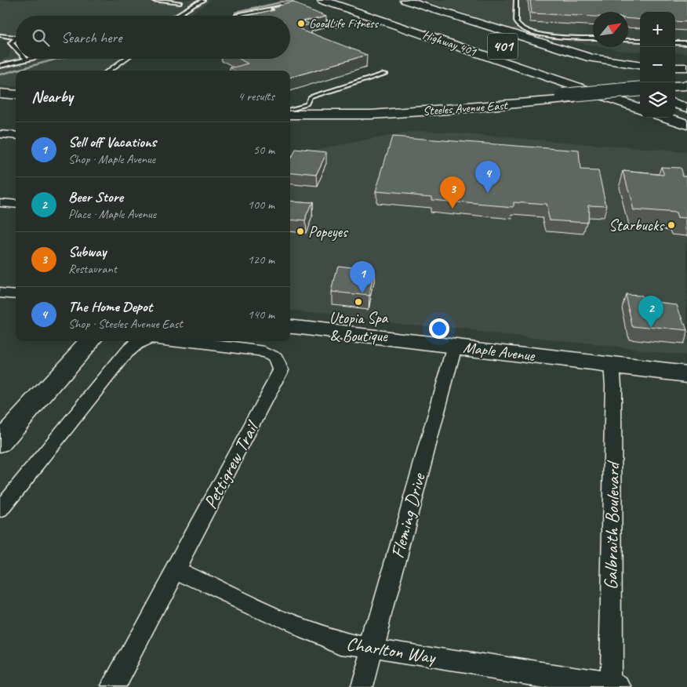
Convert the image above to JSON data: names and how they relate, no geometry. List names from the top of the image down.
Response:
{
  "streets": {
    "main road": [
      "Highway 401",
      "401",
      "Steeles Avenue East",
      "Maple Avenue"
    ],
    "street": [
      "Pettigrew Trail",
      "Fleming Drive",
      "Galbraith Boulevard",
      "Charlton Way"
    ]
  },
  "crossings": [
    ["Maple Avenue", "Fleming Drive"],
    ["Maple Avenue", "Galbraith Boulevard"],
    ["Pettigrew Trail", "Charlton Way"],
    ["Fleming Drive", "Charlton Way"],
    ["Galbraith Boulevard", "Charlton Way"]
  ],
  "places": [
    "GoodLife Fitness",
    "Starbucks",
    "Popeyes",
    "Utopia Spa & Boutique"
  ],
  "north": "top right",
  "page": {
    "map_buttons": ["+", "−"],
    "search": "Search here",
    "heading": ["Nearby", "4 results"],
    "list": [
      {
        "mark": "1",
        "name": "Sell off Vacations",
        "note": "Shop · Maple Avenue",
        "value": "50 m"
      },
      {
        "mark": "2",
        "name": "Beer Store",
        "note": "Place · Maple Avenue",
        "value": "100 m"
      },
      {
        "mark": "3",
        "name": "Subway",
        "note": "Restaurant",
        "value": "120 m"
      },
      {
        "mark": "4",
        "name": "The Home Depot",
        "note": "Shop · Steeles Avenue East",
        "value": "140 m"
      }
    ],
    "pins": [
      "4",
      "3",
      "1",
      "2"
    ]
  }
}
